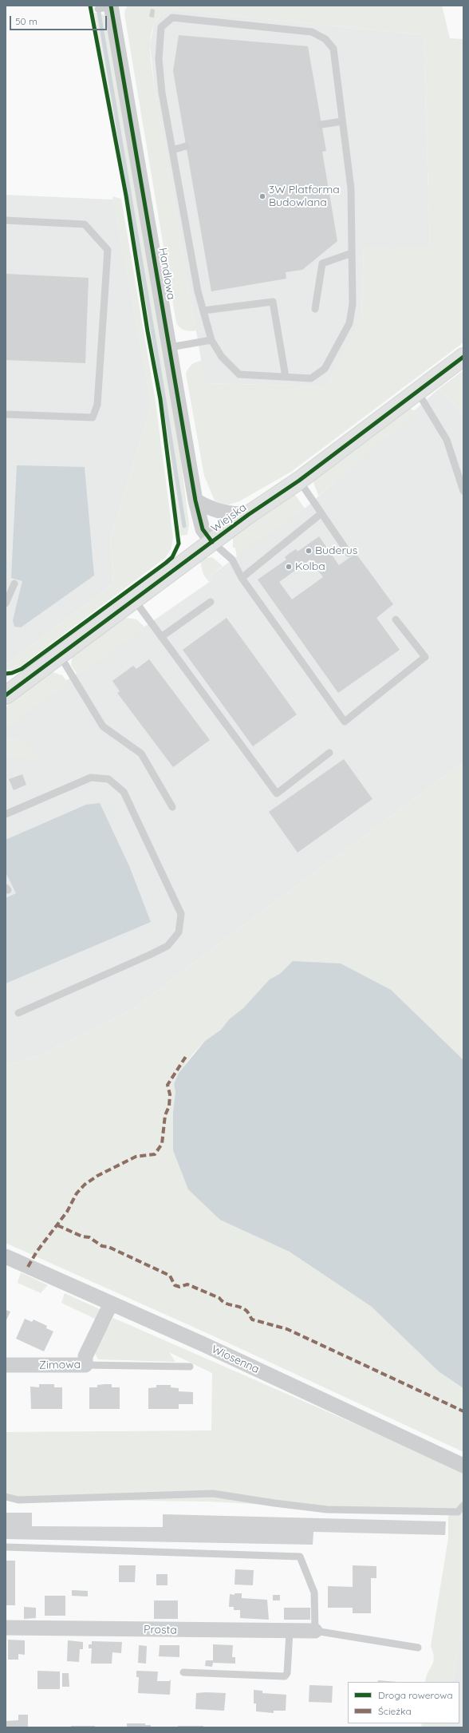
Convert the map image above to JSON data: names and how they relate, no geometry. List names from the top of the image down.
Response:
{
  "streets": {
    "street": [
      "Handlowa",
      "Wiejska",
      "Wiosenna",
      "Zimowa",
      "Prosta"
    ]
  },
  "crossings": [
    ["Handlowa", "Wiejska"],
    ["Wiosenna", "Zimowa"]
  ],
  "places": ["3W Platforma Budowlana", "Buderus", "Kolba"],
  "legend": ["Droga rowerowa", "Ścieżka"],
  "scale_bar": "50 m"
}
